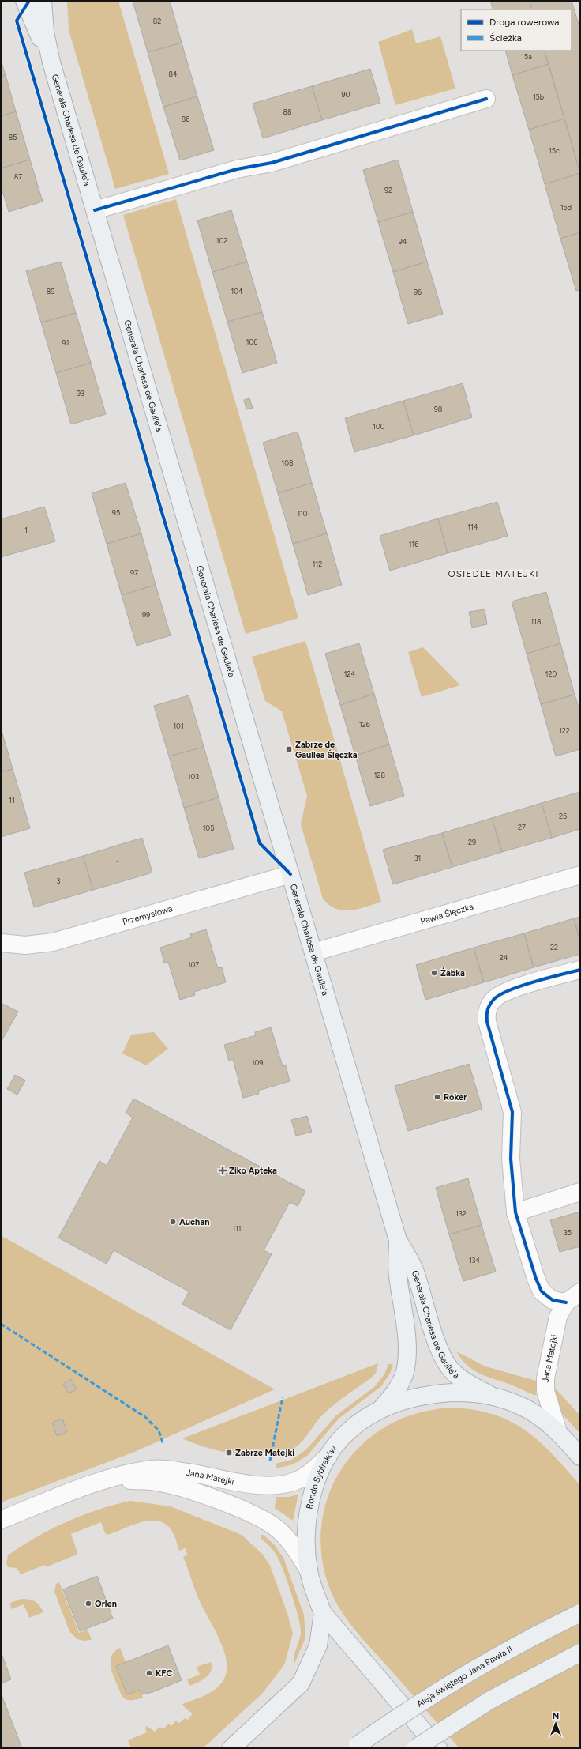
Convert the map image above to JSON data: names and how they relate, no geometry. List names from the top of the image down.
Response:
{
  "streets": {
    "main road": ["Generała Charlesa de Gaulle'a", "Rondo Sybiraków", "Aleja świętego Jana Pawła II"],
    "street": ["Pawła Ślęczka", "Przemysłowa", "Jana Matejki"]
  },
  "crossings": [
    ["Generała Charlesa de Gaulle'a", "Pawła Ślęczka"],
    ["Generała Charlesa de Gaulle'a", "Przemysłowa"],
    ["Generała Charlesa de Gaulle'a", "Rondo Sybiraków"],
    ["Jana Matejki", "Rondo Sybiraków"]
  ],
  "districts": ["OSIEDLE MATEJKI"],
  "places": {
    "transit": ["Zabrze de Gaullea Ślęczka", "Zabrze Matejki"],
    "other": [
      "Żabka",
      "Roker",
      "Auchan",
      "Orlen",
      "KFC"
    ],
    "health": ["Ziko Apteka"]
  },
  "house_numbers": [
    "82",
    "15a",
    "84",
    "90",
    "15b",
    "88",
    "86",
    "85",
    "15c",
    "87",
    "92",
    "15d",
    "102",
    "94",
    "89",
    "104",
    "96",
    "106",
    "91",
    "93",
    "98",
    "100",
    "108",
    "95",
    "110",
    "114",
    "1",
    "116",
    "112",
    "97",
    "99",
    "118",
    "124",
    "120",
    "126",
    "101",
    "122",
    "128",
    "103",
    "11",
    "25",
    "27",
    "105",
    "29",
    "31",
    "1",
    "3",
    "22",
    "24",
    "107",
    "109",
    "132",
    "111",
    "35",
    "134"
  ],
  "legend": ["Droga rowerowa", "Ścieżka"],
  "north": "top"
}
